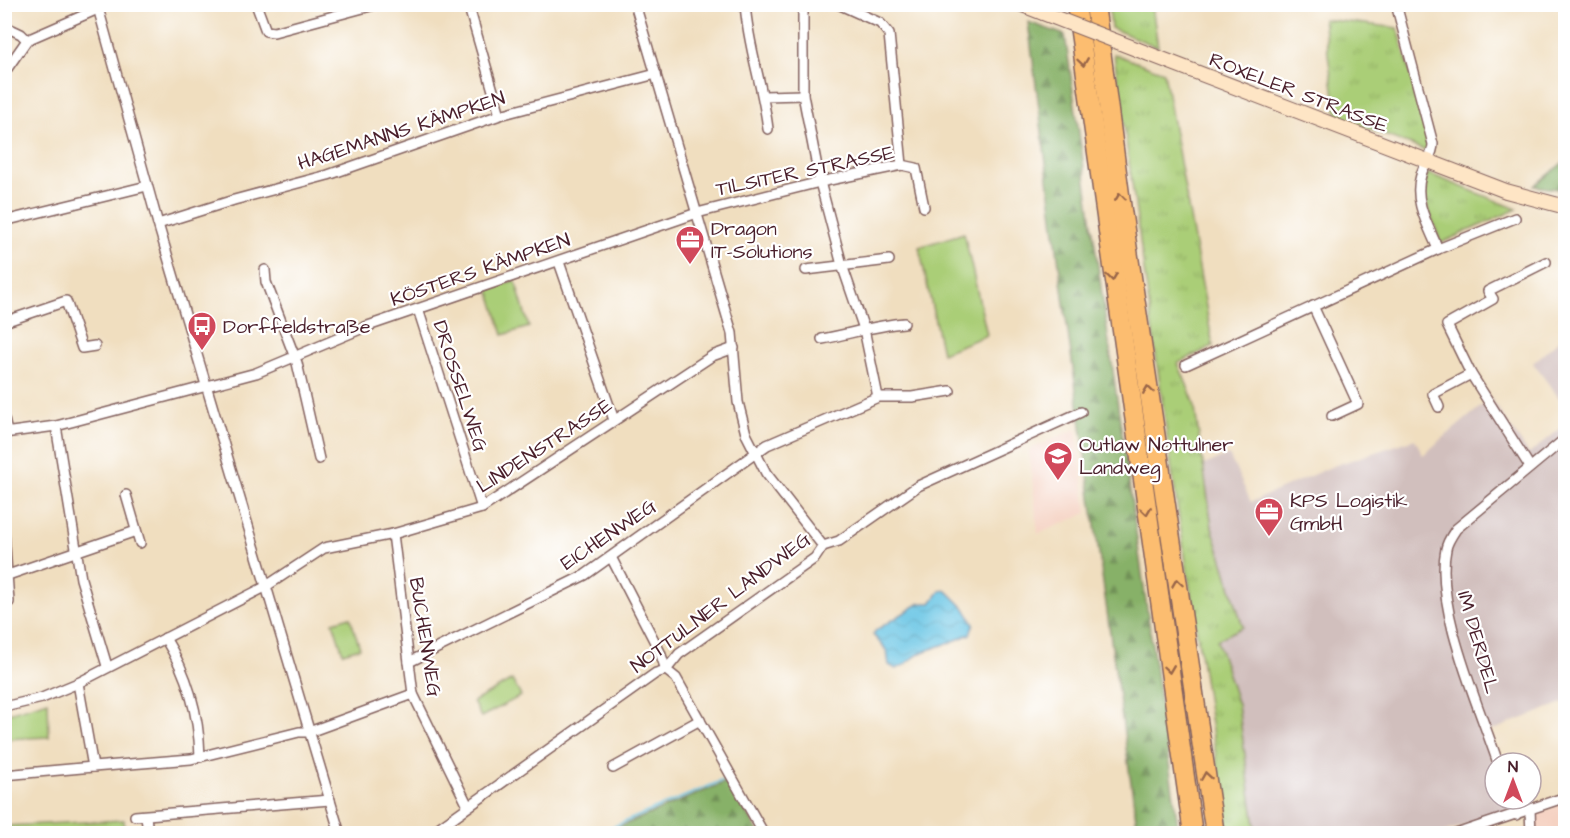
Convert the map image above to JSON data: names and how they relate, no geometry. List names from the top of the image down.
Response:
{
  "streets": {
    "main road": ["ROXELER STRASSE"],
    "street": [
      "HAGEMANNS KÄMPKEN",
      "TILSITER STRASSE",
      "KÖSTERS KÄMPKEN",
      "DROSSELWEG",
      "LINDENSTRASSE",
      "EICHENWEG",
      "NOTTULNER LANDWEG",
      "BUCHENWEG",
      "IM DERDEL"
    ]
  },
  "crossings": [
    ["TILSITER STRASSE", "KÖSTERS KÄMPKEN"],
    ["KÖSTERS KÄMPKEN", "DROSSELWEG"],
    ["DROSSELWEG", "LINDENSTRASSE"],
    ["LINDENSTRASSE", "BUCHENWEG"],
    ["EICHENWEG", "BUCHENWEG"],
    ["NOTTULNER LANDWEG", "BUCHENWEG"]
  ],
  "places": {
    "office": ["Dragon IT-Solutions", "KPS Logistik GmbH"],
    "bus stop": ["Dorffeldstraße"],
    "school or university": ["Outlaw Nottulner Landweg"]
  },
  "north": "top"
}
